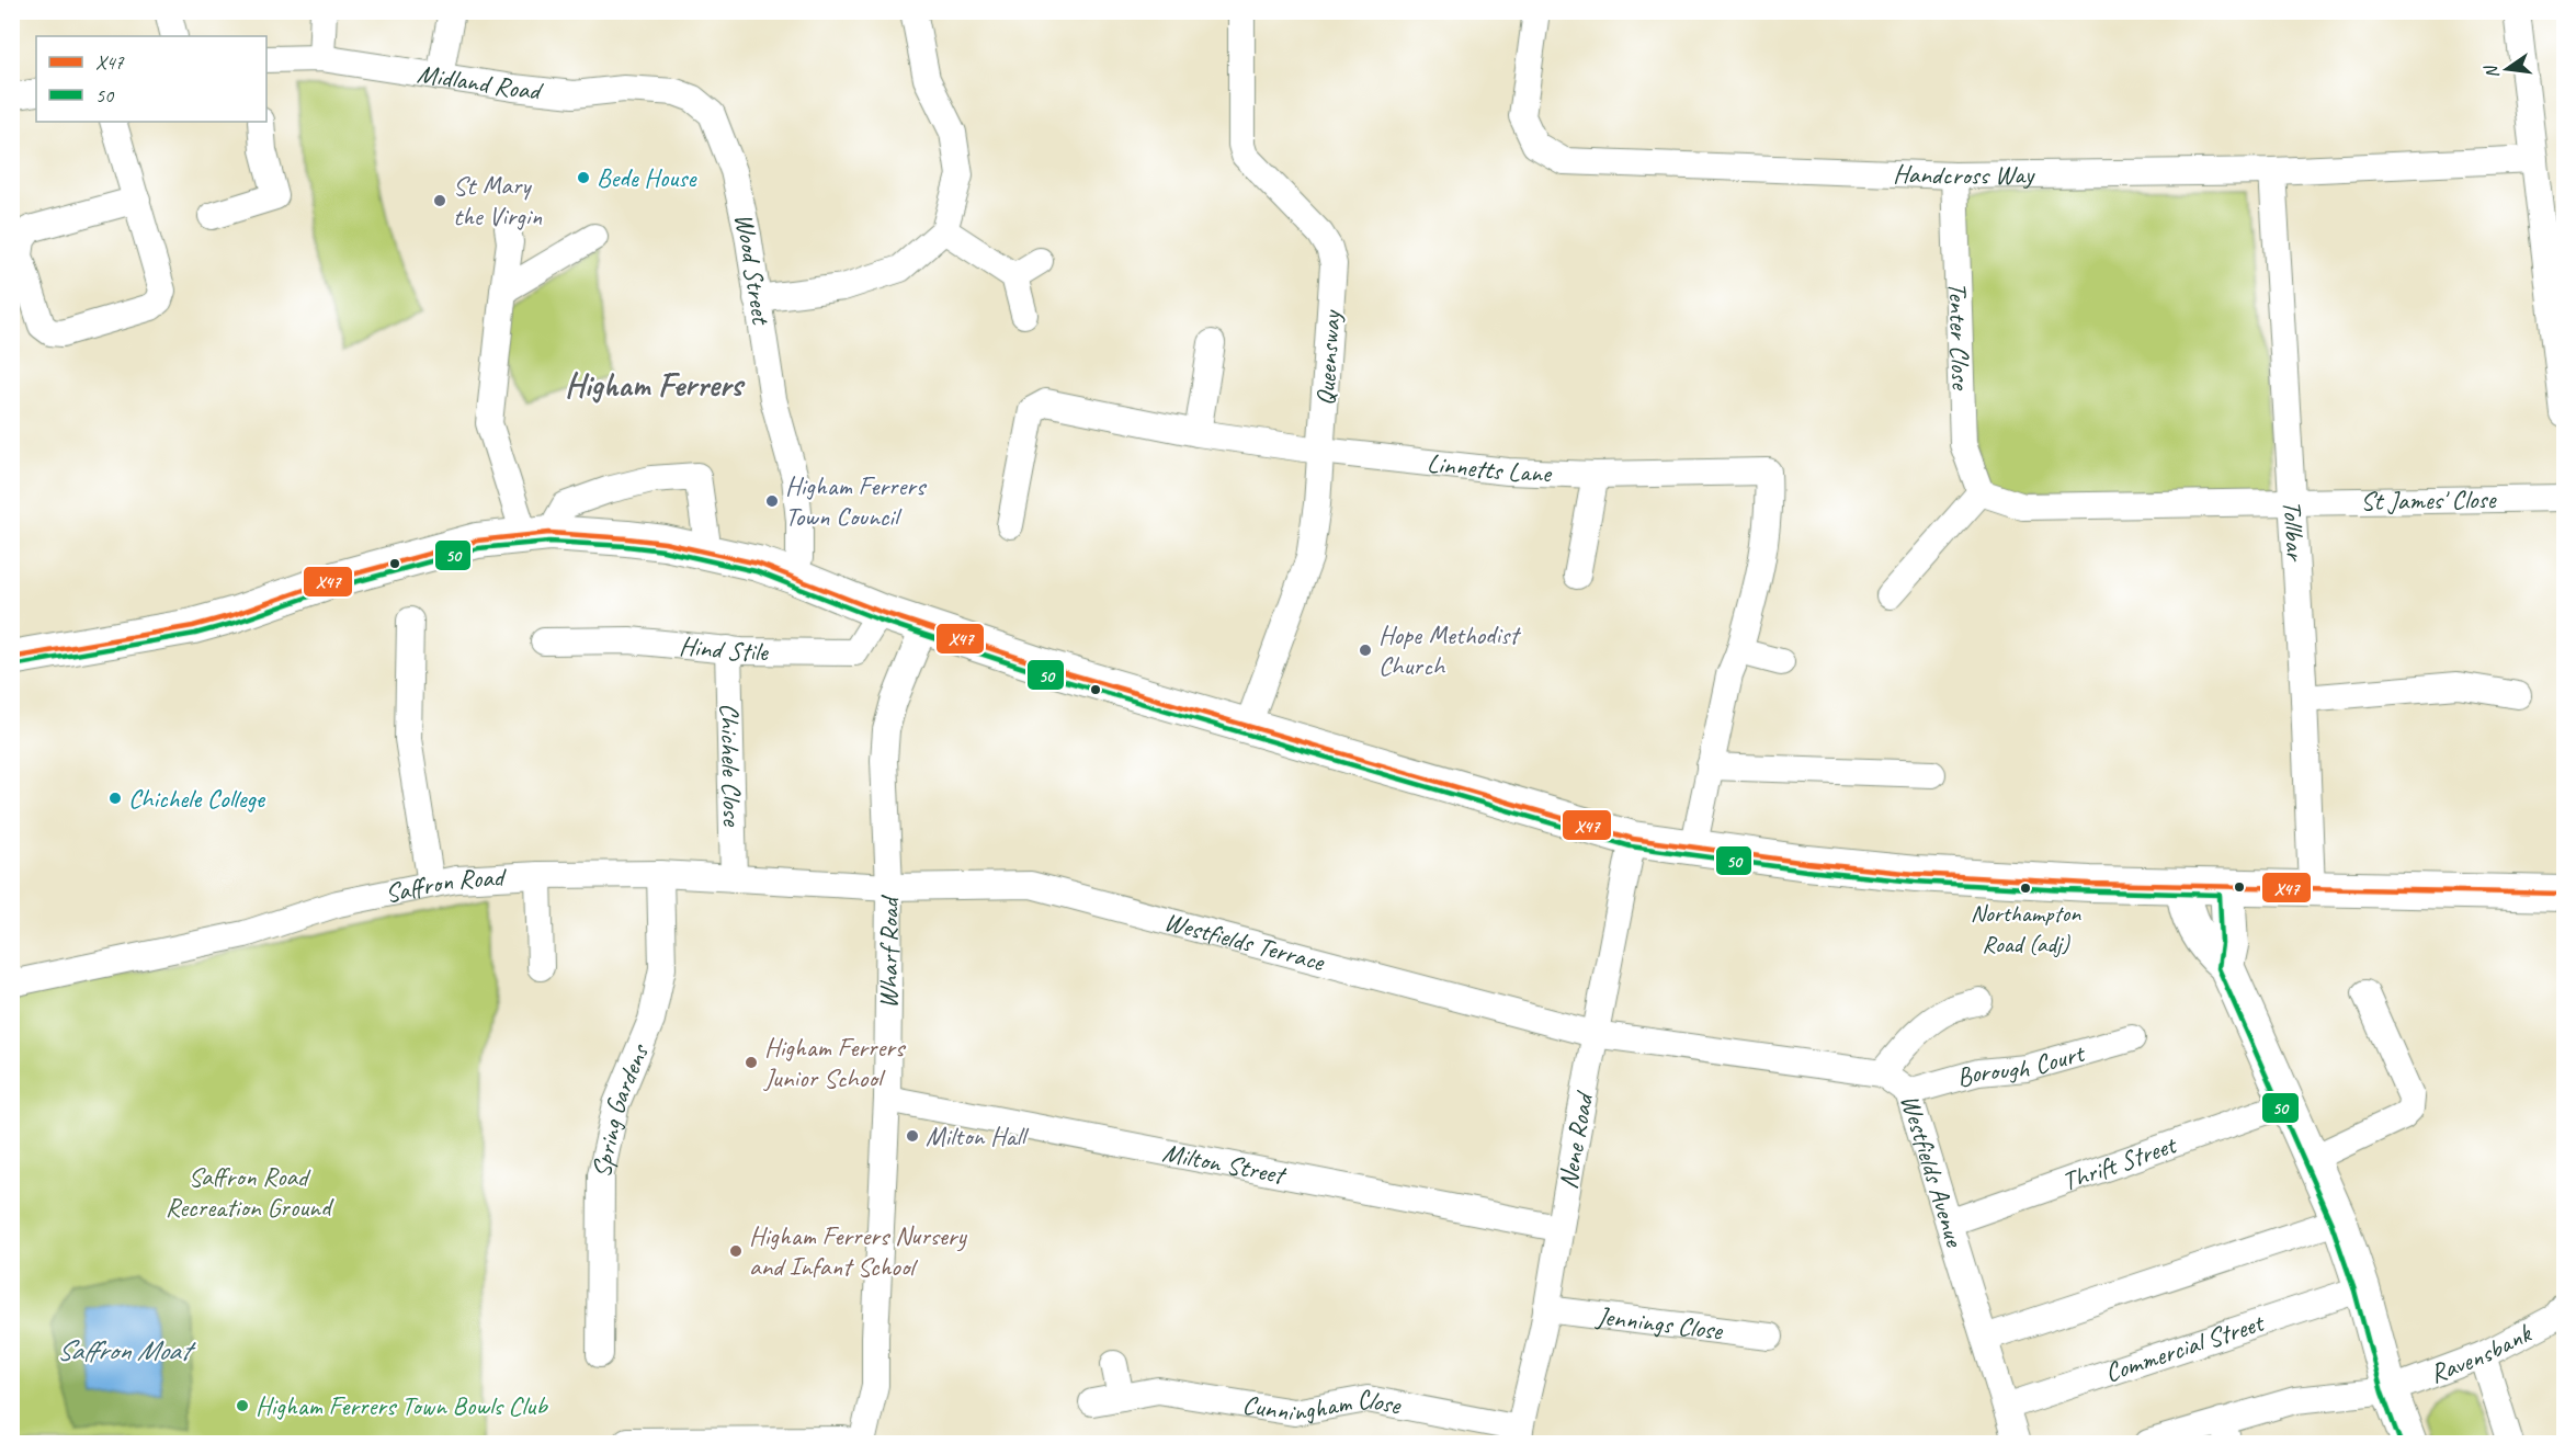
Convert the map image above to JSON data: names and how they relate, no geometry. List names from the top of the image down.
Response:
{
  "streets": {
    "street": [
      "Midland Road",
      "Handcross Way",
      "Wood Street",
      "Tenter Close",
      "Queensway",
      "Linnetts Lane",
      "St James' Close",
      "Tollbar",
      "Hind Stile",
      "Chichele Close",
      "Saffron Road",
      "Westfields Terrace",
      "Wharf Road",
      "Borough Court",
      "Spring Gardens",
      "Nene Road",
      "Milton Street",
      "Thrift Street",
      "Westfields Avenue",
      "Jennings Close",
      "Commercial Street",
      "Ravensbank",
      "Cunningham Close"
    ]
  },
  "crossings": [
    ["Midland Road", "Wood Street"],
    ["Handcross Way", "Tenter Close"],
    ["Handcross Way", "Tollbar"],
    ["Queensway", "Linnetts Lane"],
    ["St James' Close", "Tollbar"],
    ["Hind Stile", "Chichele Close"],
    ["Chichele Close", "Saffron Road"],
    ["Saffron Road", "Westfields Terrace"],
    ["Saffron Road", "Wharf Road"],
    ["Saffron Road", "Spring Gardens"],
    ["Westfields Terrace", "Wharf Road"],
    ["Westfields Terrace", "Nene Road"],
    ["Westfields Terrace", "Westfields Avenue"],
    ["Wharf Road", "Milton Street"],
    ["Borough Court", "Westfields Avenue"],
    ["Nene Road", "Milton Street"],
    ["Nene Road", "Westfields Avenue"],
    ["Nene Road", "Jennings Close"],
    ["Nene Road", "Cunningham Close"],
    ["Thrift Street", "Westfields Avenue"],
    ["Westfields Avenue", "Commercial Street"]
  ],
  "districts": ["Higham Ferrers"],
  "water": ["Saffron Moat"],
  "parks": ["Saffron Road Recreation Ground"],
  "places": [
    "Bede House",
    "St Mary the Virgin",
    "Higham Ferrers Town Council",
    "Hope Methodist Church",
    "Chichele College",
    "Northampton Road (adj)",
    "Higham Ferrers Junior School",
    "Milton Hall",
    "Higham Ferrers Nursery and Infant School",
    "Higham Ferrers Town Bowls Club"
  ],
  "lines": ["transit line X47", "transit line 50"],
  "legend": ["X47", "50"],
  "north": "left"
}
